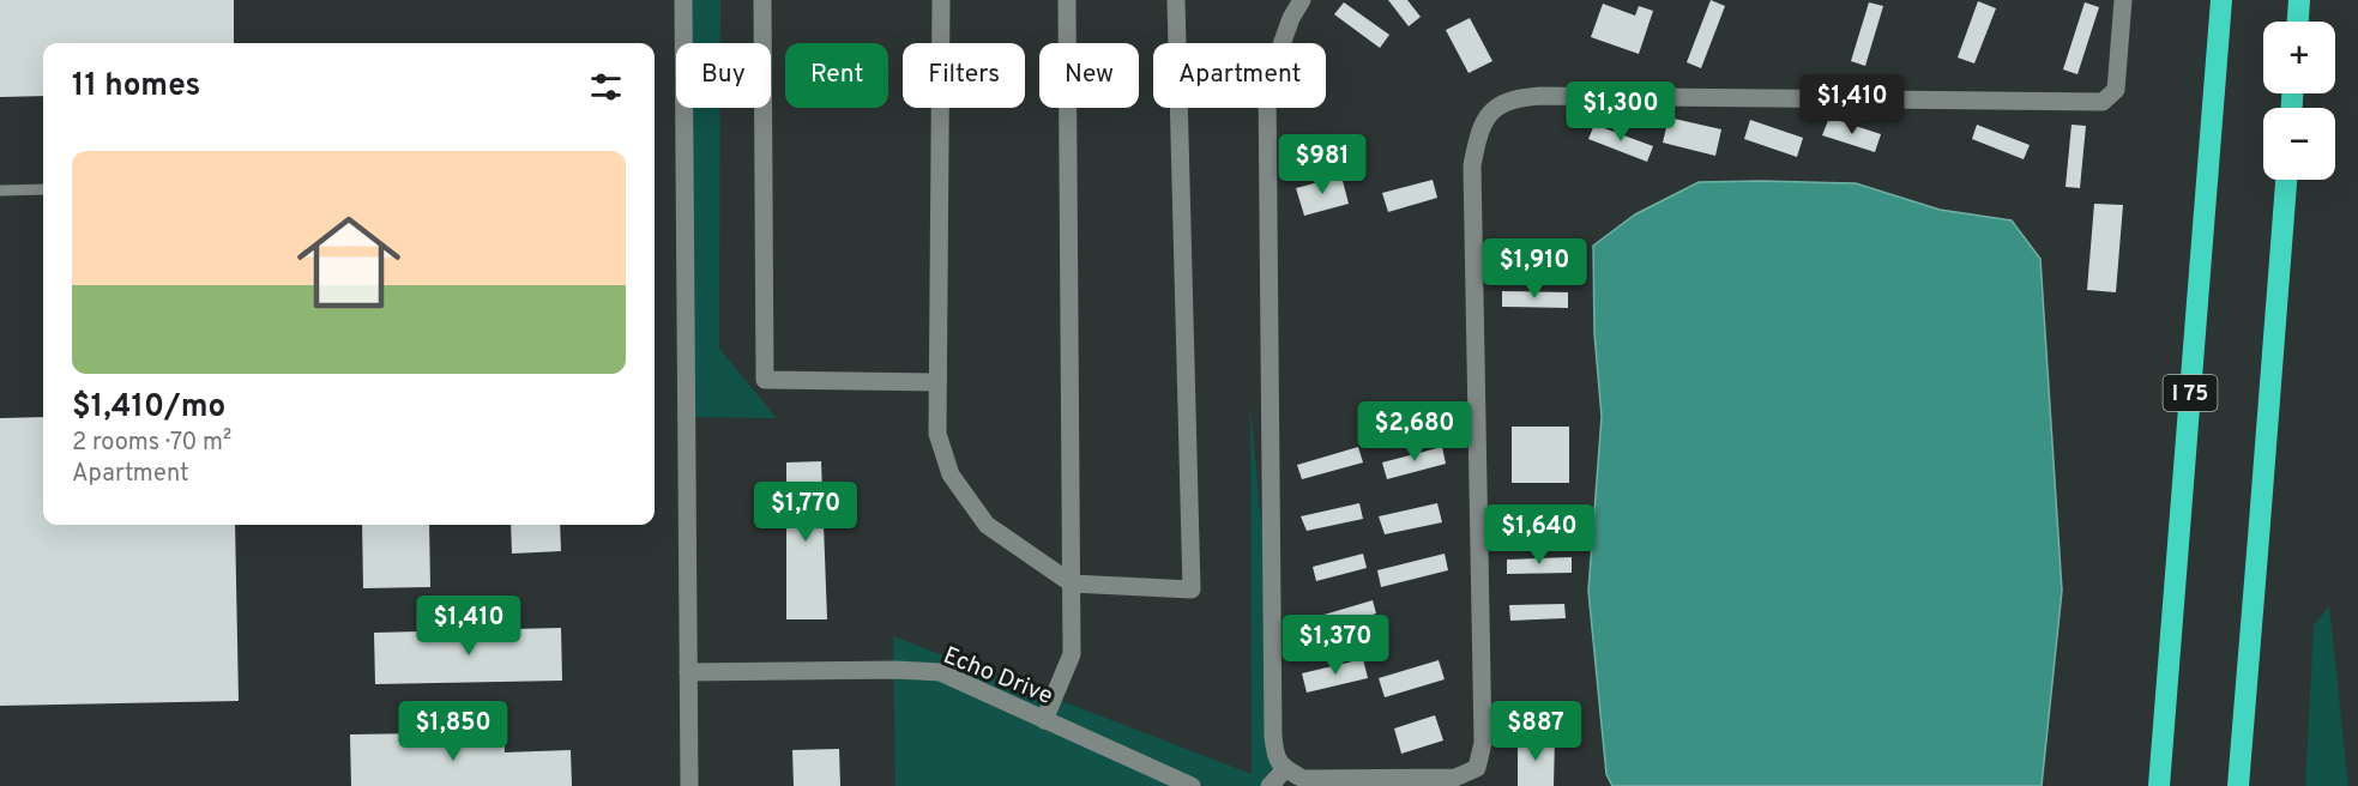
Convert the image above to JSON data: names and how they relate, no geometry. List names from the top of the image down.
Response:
{
  "streets": {
    "highway": ["I 75"],
    "street": ["Echo Drive"]
  },
  "page": {
    "map_buttons": ["+", "−"],
    "chip": [
      "Buy",
      "Rent",
      "Filters",
      "New",
      "Apartment"
    ],
    "heading": "11 homes",
    "price": [
      "$1,410",
      "$1,300",
      "$981",
      "$1,910",
      "$2,680",
      "$1,770",
      "$1,640",
      "$1,410",
      "$1,370",
      "$1,850",
      "$887"
    ],
    "list": [
      {
        "name": "$1,410/mo",
        "note": "2 rooms · 70 m² · Apartment"
      }
    ]
  }
}
